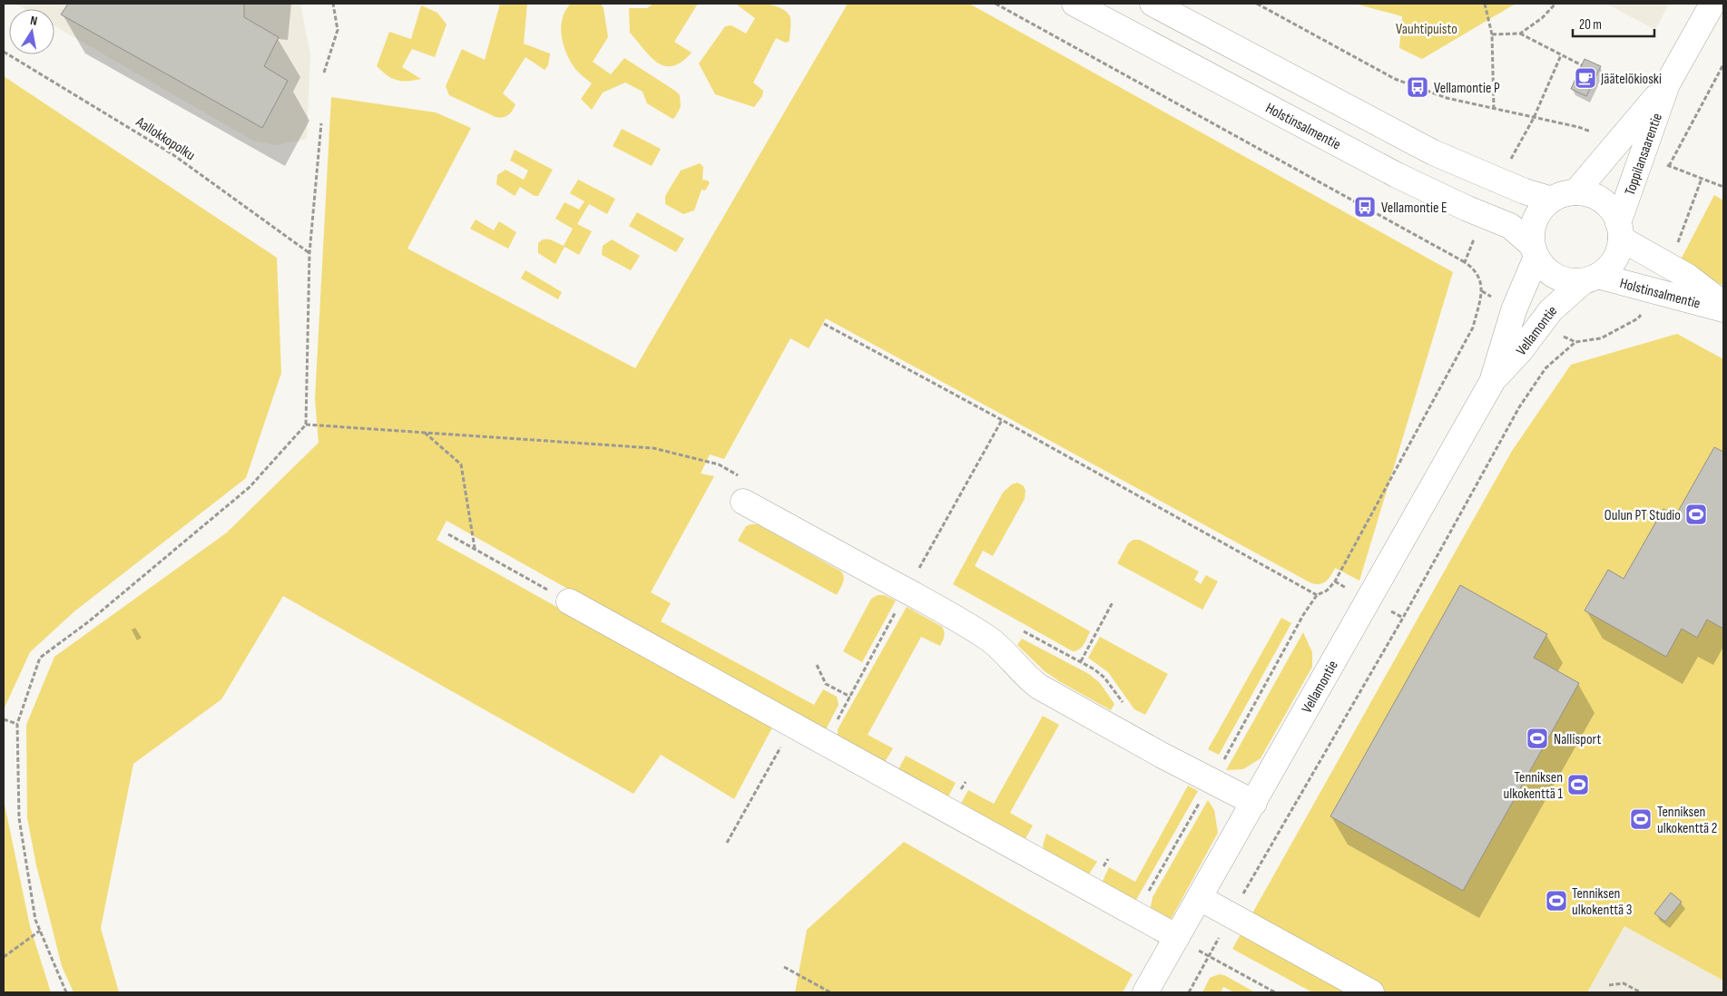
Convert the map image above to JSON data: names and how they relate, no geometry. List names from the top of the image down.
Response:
{
  "streets": {
    "street": ["Holstinsalmentie", "Toppilansaarentie", "Vellamontie"],
    "path": ["Aallokkopolku"]
  },
  "crossings": [
    ["Holstinsalmentie", "Toppilansaarentie"],
    ["Holstinsalmentie", "Vellamontie"],
    ["Toppilansaarentie", "Vellamontie"]
  ],
  "parks": ["Vauhtipuisto"],
  "places": {
    "cafe": ["Jäätelökioski"],
    "bus stop": ["Vellamontie P", "Vellamontie E"],
    "sports": [
      "Oulun PT Studio",
      "Nallisport",
      "Tenniksen ulkokenttä 1",
      "Tenniksen ulkokenttä 2",
      "Tenniksen ulkokenttä 3"
    ]
  },
  "scale_bar": "20 m",
  "north": "top"
}
